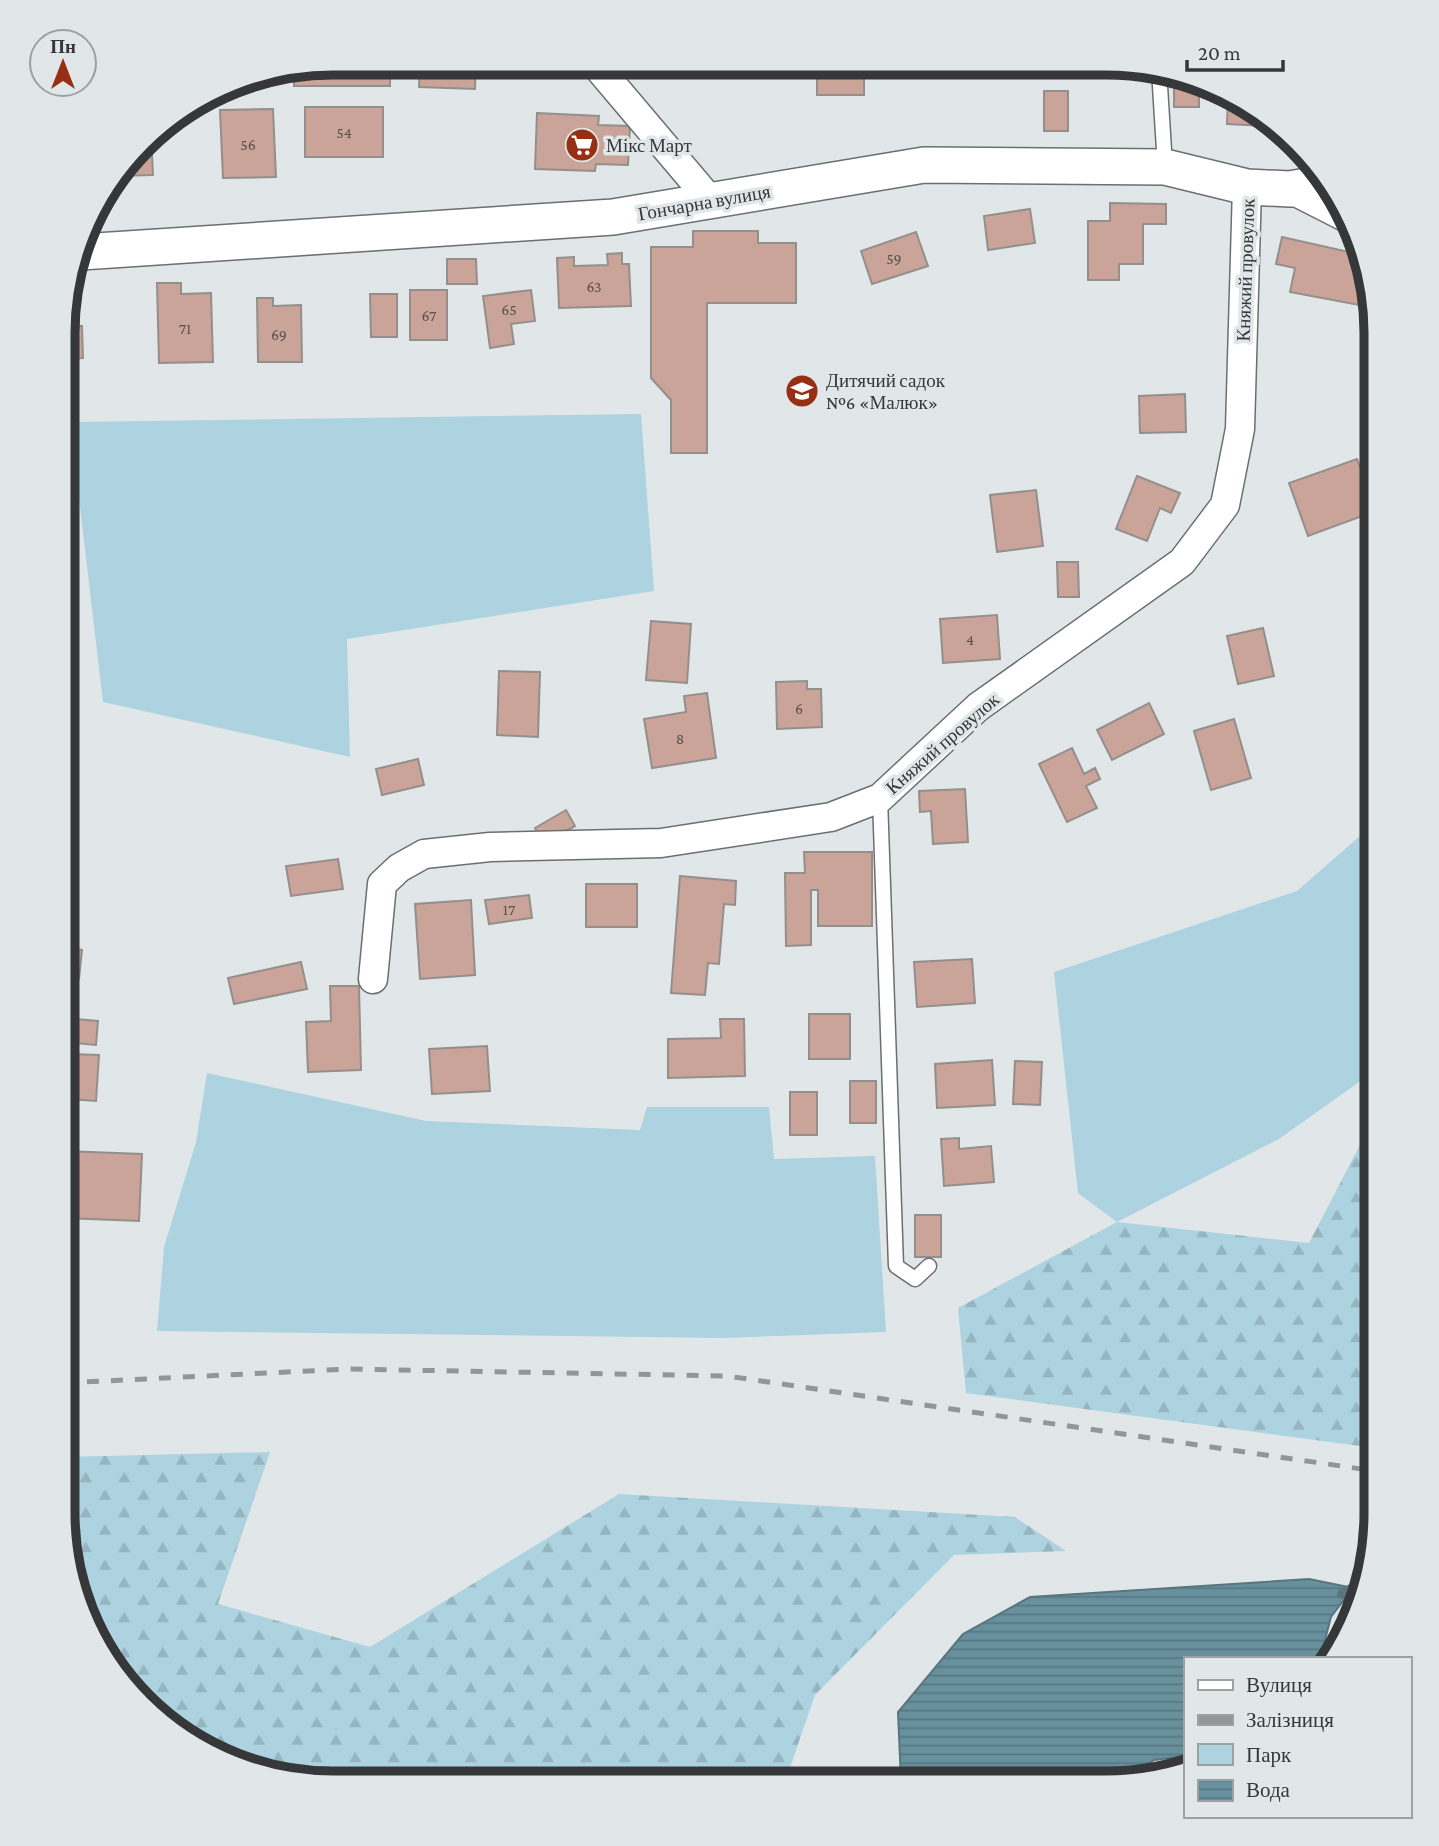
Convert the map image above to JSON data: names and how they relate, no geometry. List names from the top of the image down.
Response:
{
  "streets": {
    "street": ["Гончарна вулиця", "Княжий провулок"]
  },
  "crossings": [
    ["Гончарна вулиця", "Княжий провулок"]
  ],
  "places": {
    "supermarket": ["Мікс Март"],
    "school or university": ["Дитячий садок №6 «Малюк»"]
  },
  "house_numbers": [
    "54",
    "56",
    "59",
    "63",
    "65",
    "67",
    "71",
    "69",
    "4",
    "6",
    "8",
    "17"
  ],
  "legend": [
    "Вулиця",
    "Залізниця",
    "Парк",
    "Вода"
  ],
  "scale_bar": "20 m",
  "north": "top"
}
